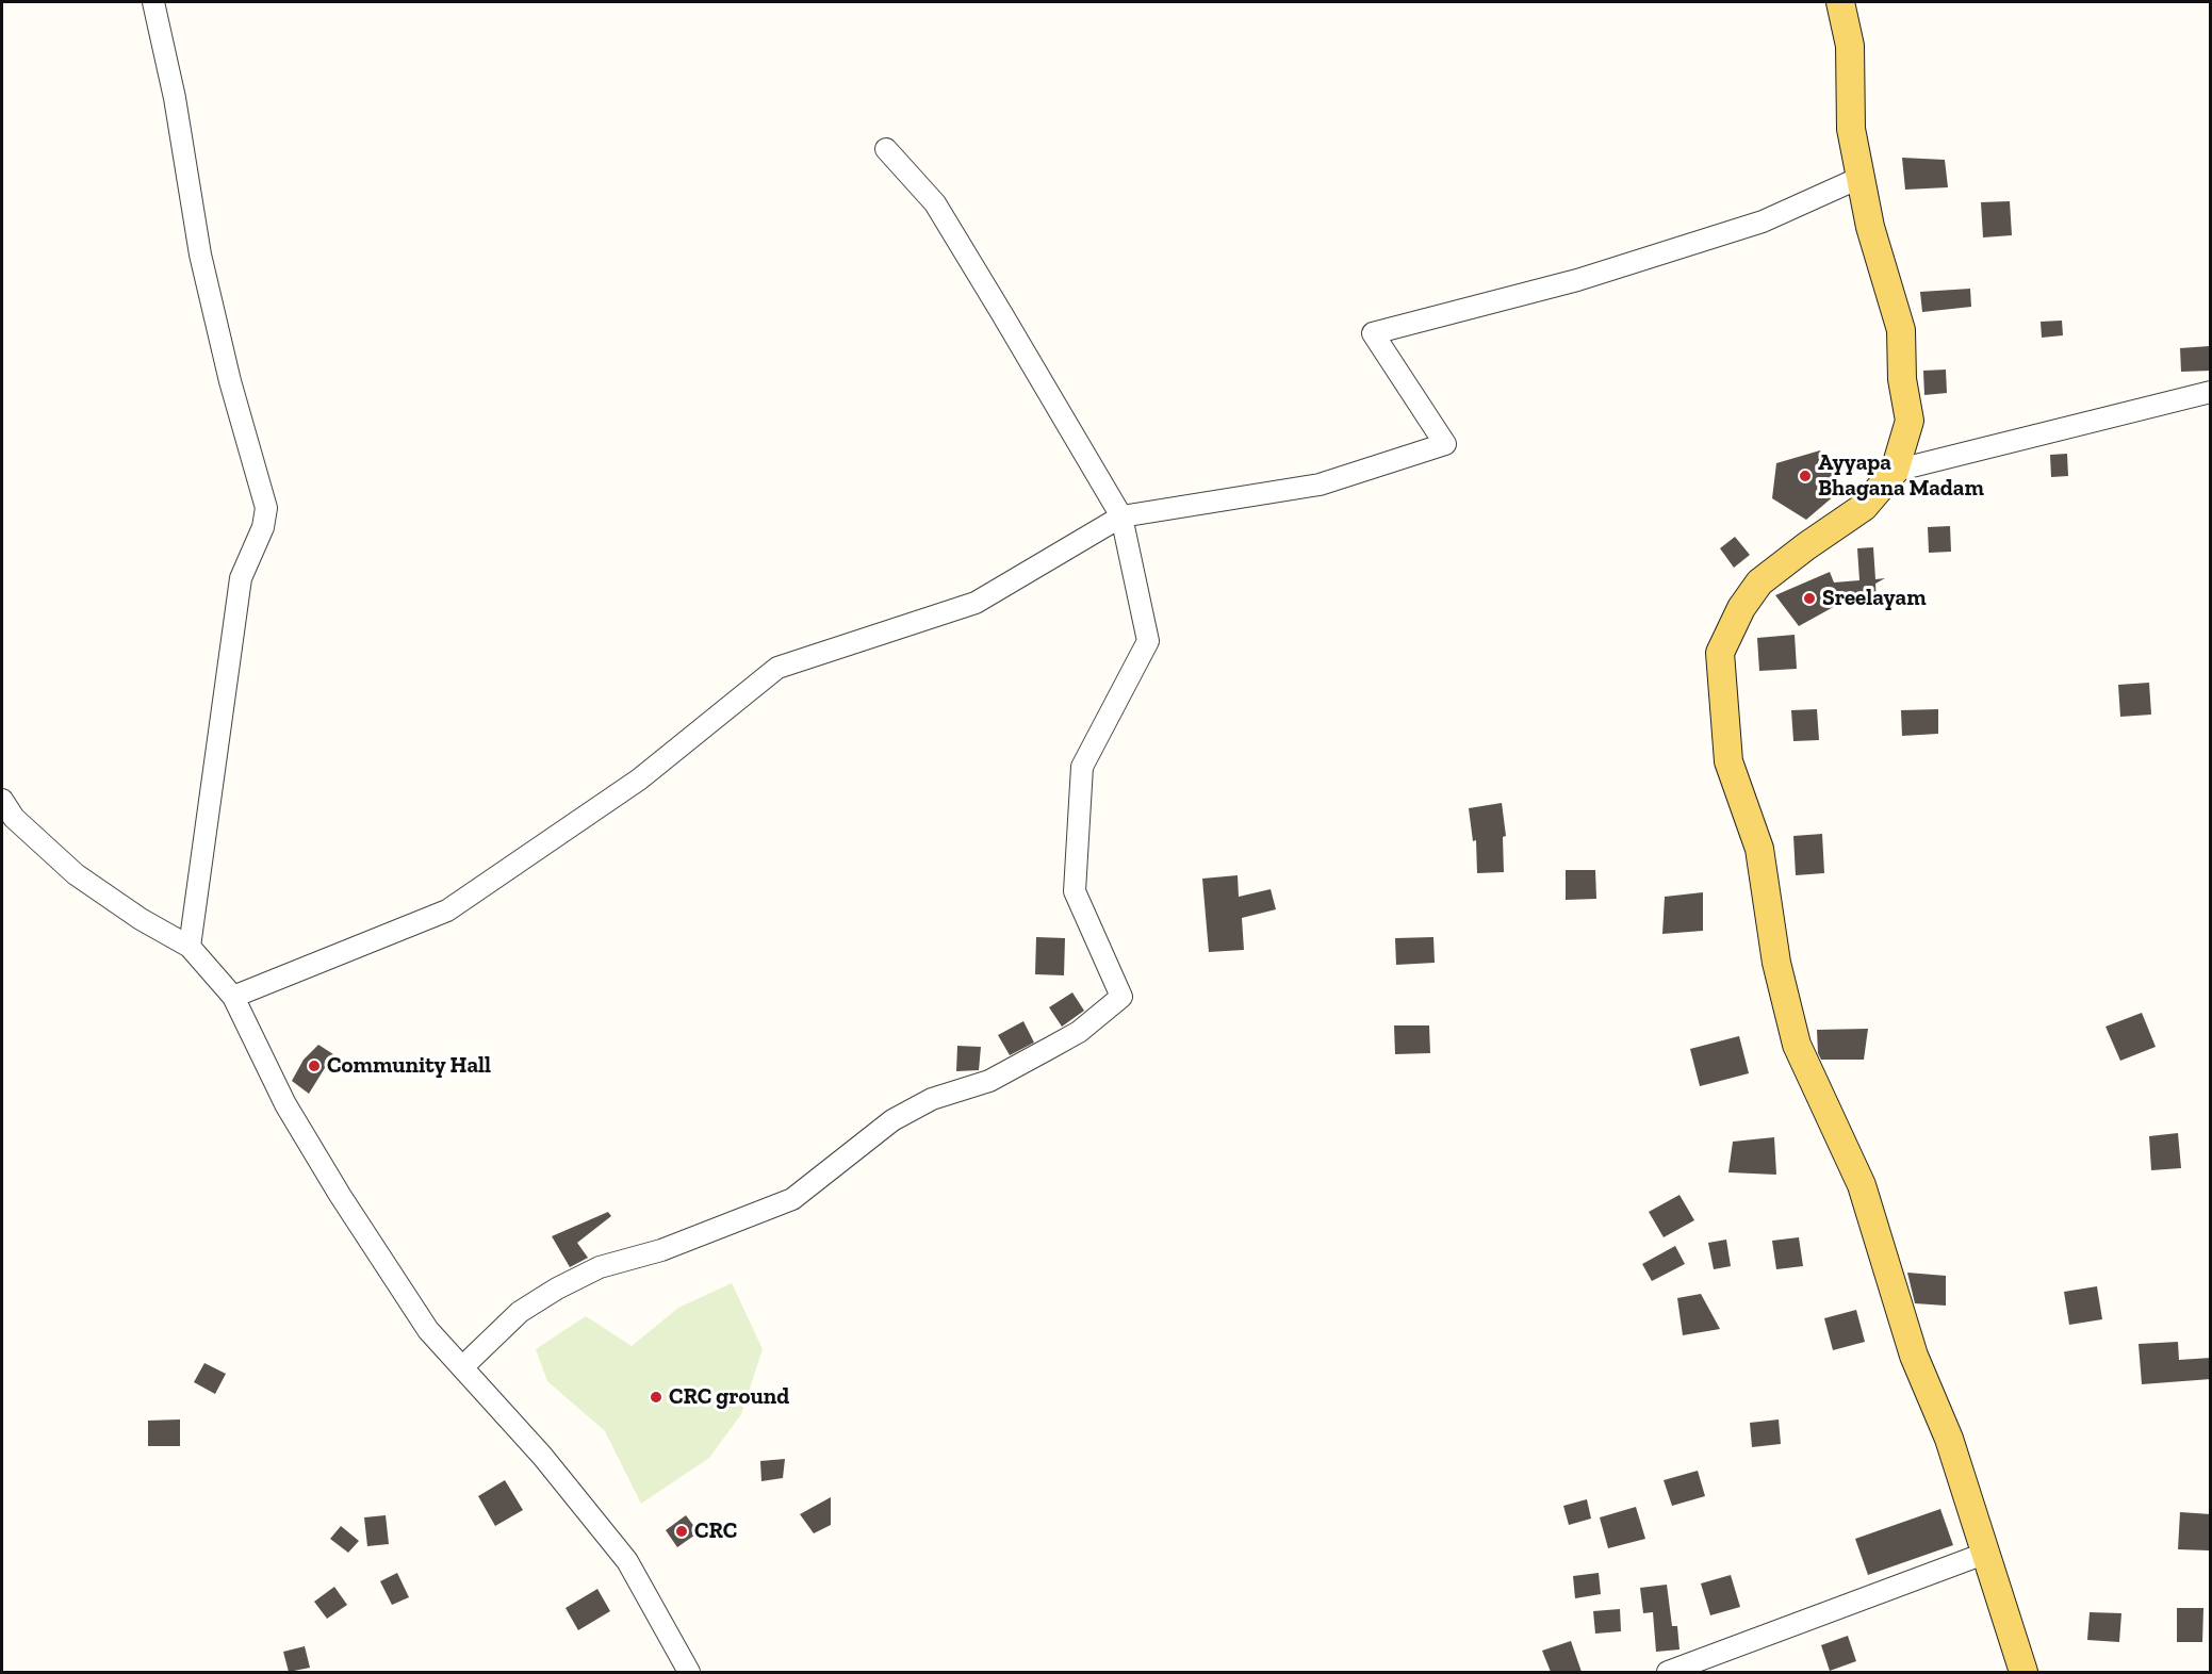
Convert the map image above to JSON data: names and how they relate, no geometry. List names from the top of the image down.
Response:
{
  "places": [
    "Ayyapa Bhagana Madam",
    "Sreelayam",
    "Community Hall",
    "CRC ground",
    "CRC"
  ]
}
